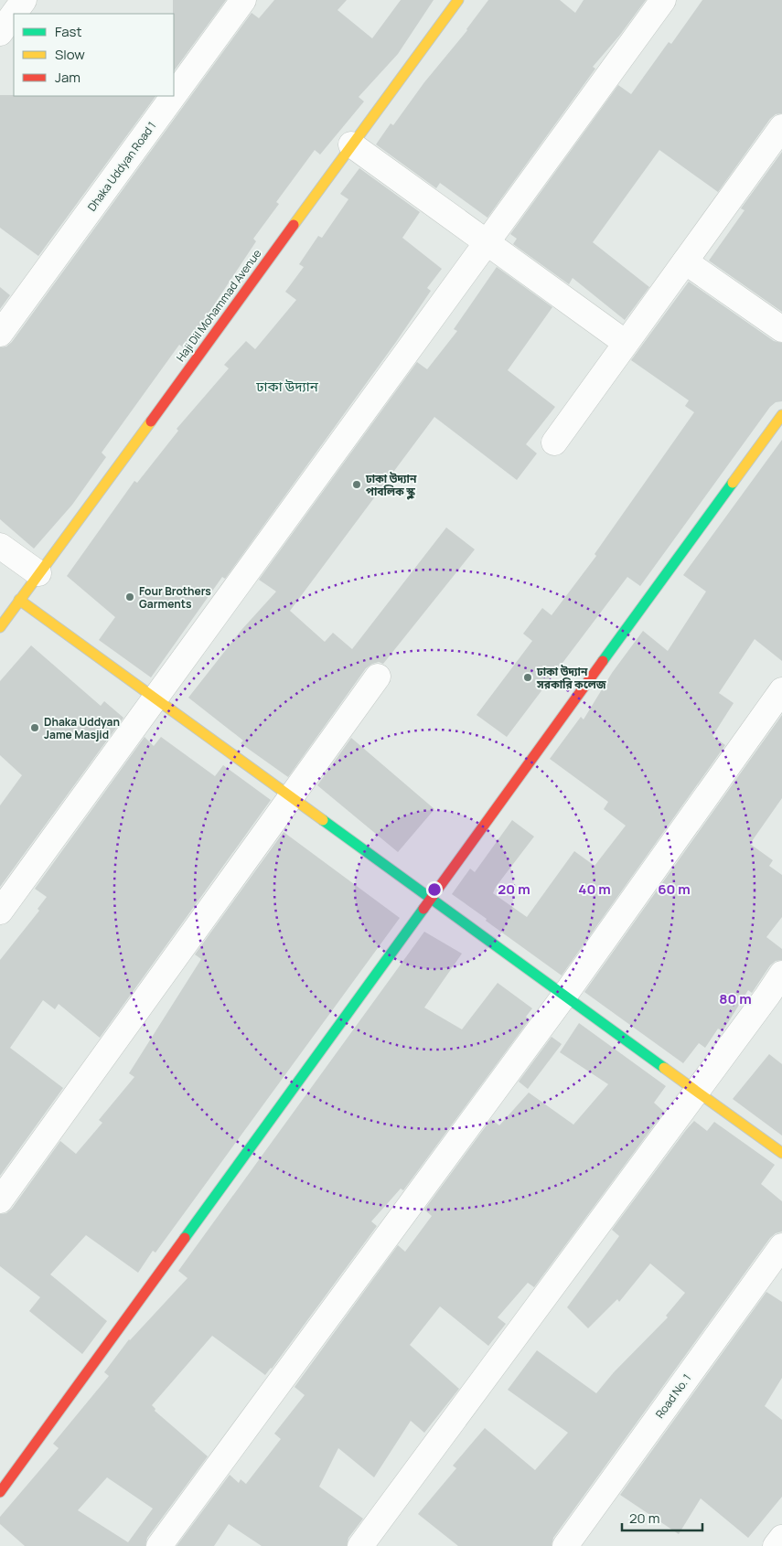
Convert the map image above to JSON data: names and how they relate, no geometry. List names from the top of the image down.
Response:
{
  "streets": {
    "street": ["Dhaka Uddyan Road 1", "Haji Dil Mohammad Avenue", "Road No. 1"]
  },
  "districts": ["ঢাকা উদ্যান"],
  "places": [
    "ঢাকা উদ্যান পাবলিক স্কুল",
    "Four Brothers Garments",
    "ঢাকা উদ্যান সরকারি কলেজ",
    "Dhaka Uddyan Jame Masjid"
  ],
  "legend": ["Fast", "Slow", "Jam"],
  "scale_bar": "20 m",
  "rings": [
    "20 m",
    "40 m",
    "60 m",
    "80 m"
  ]
}
